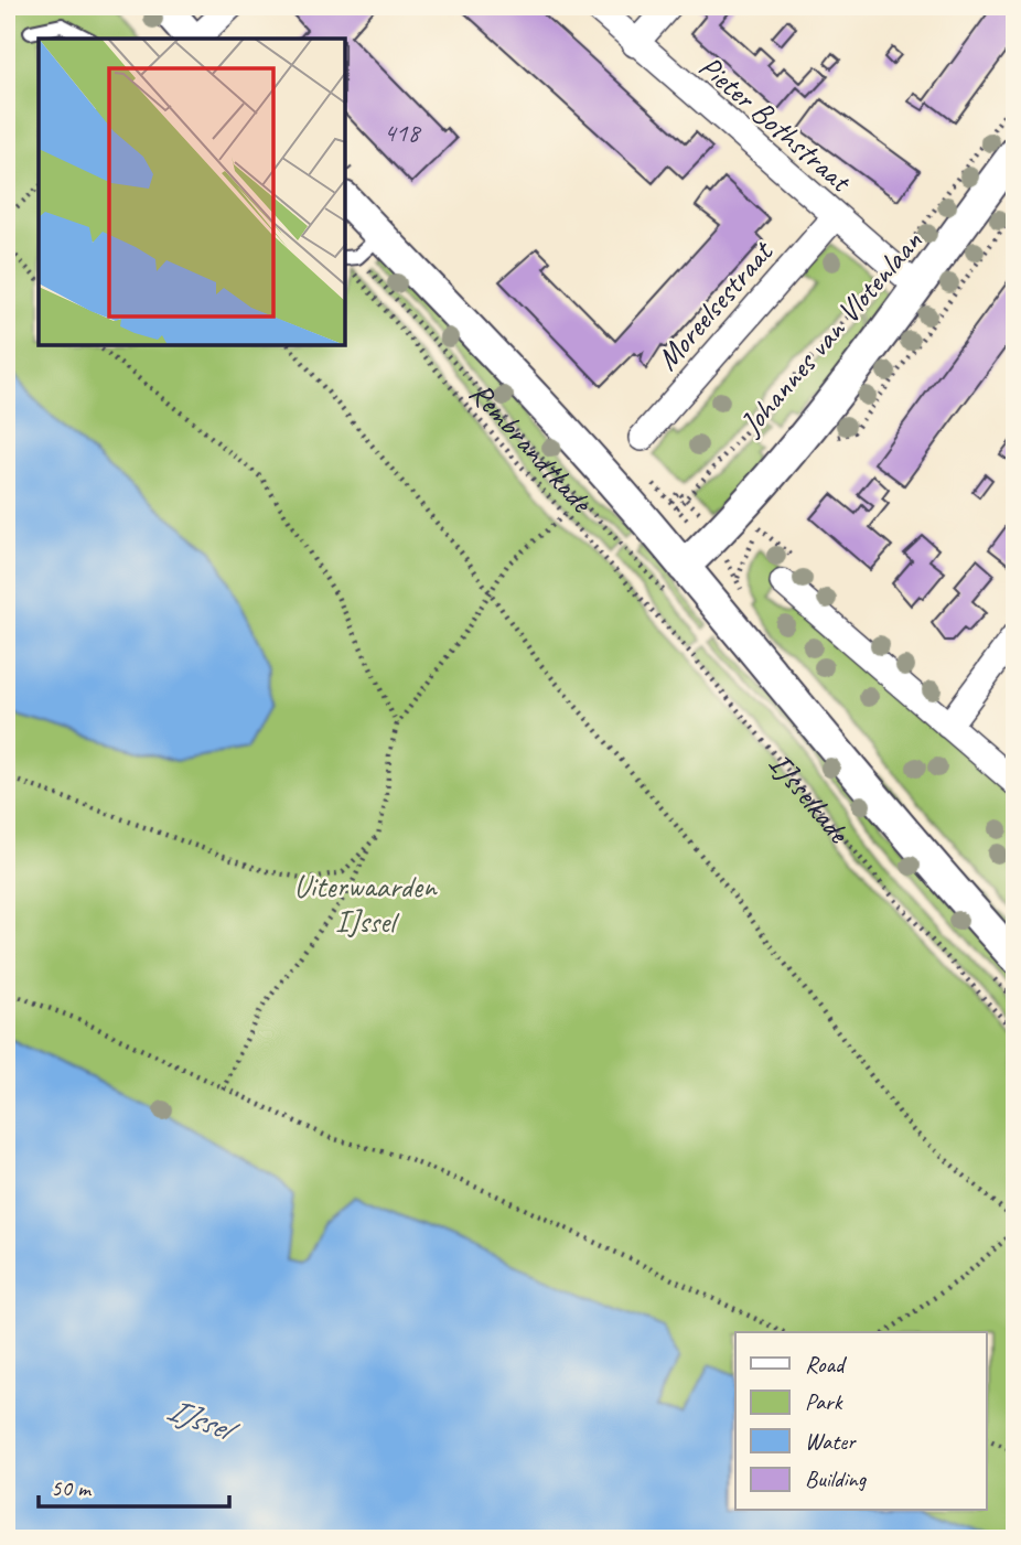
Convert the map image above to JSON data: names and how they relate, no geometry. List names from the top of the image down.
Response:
{
  "streets": {
    "street": [
      "Pieter Bothstraat",
      "Moreelsestraat",
      "Johannes van Vlotenlaan",
      "Rembrandtkade",
      "IJsselkade"
    ]
  },
  "crossings": [
    ["Pieter Bothstraat", "Moreelsestraat"],
    ["Pieter Bothstraat", "Johannes van Vlotenlaan"],
    ["Johannes van Vlotenlaan", "Rembrandtkade"],
    ["Johannes van Vlotenlaan", "IJsselkade"],
    ["Rembrandtkade", "IJsselkade"]
  ],
  "water": ["IJssel"],
  "parks": ["Uiterwaarden IJssel"],
  "house_numbers": ["418"],
  "legend": [
    "Road",
    "Park",
    "Water",
    "Building"
  ],
  "scale_bar": "50 m"
}
